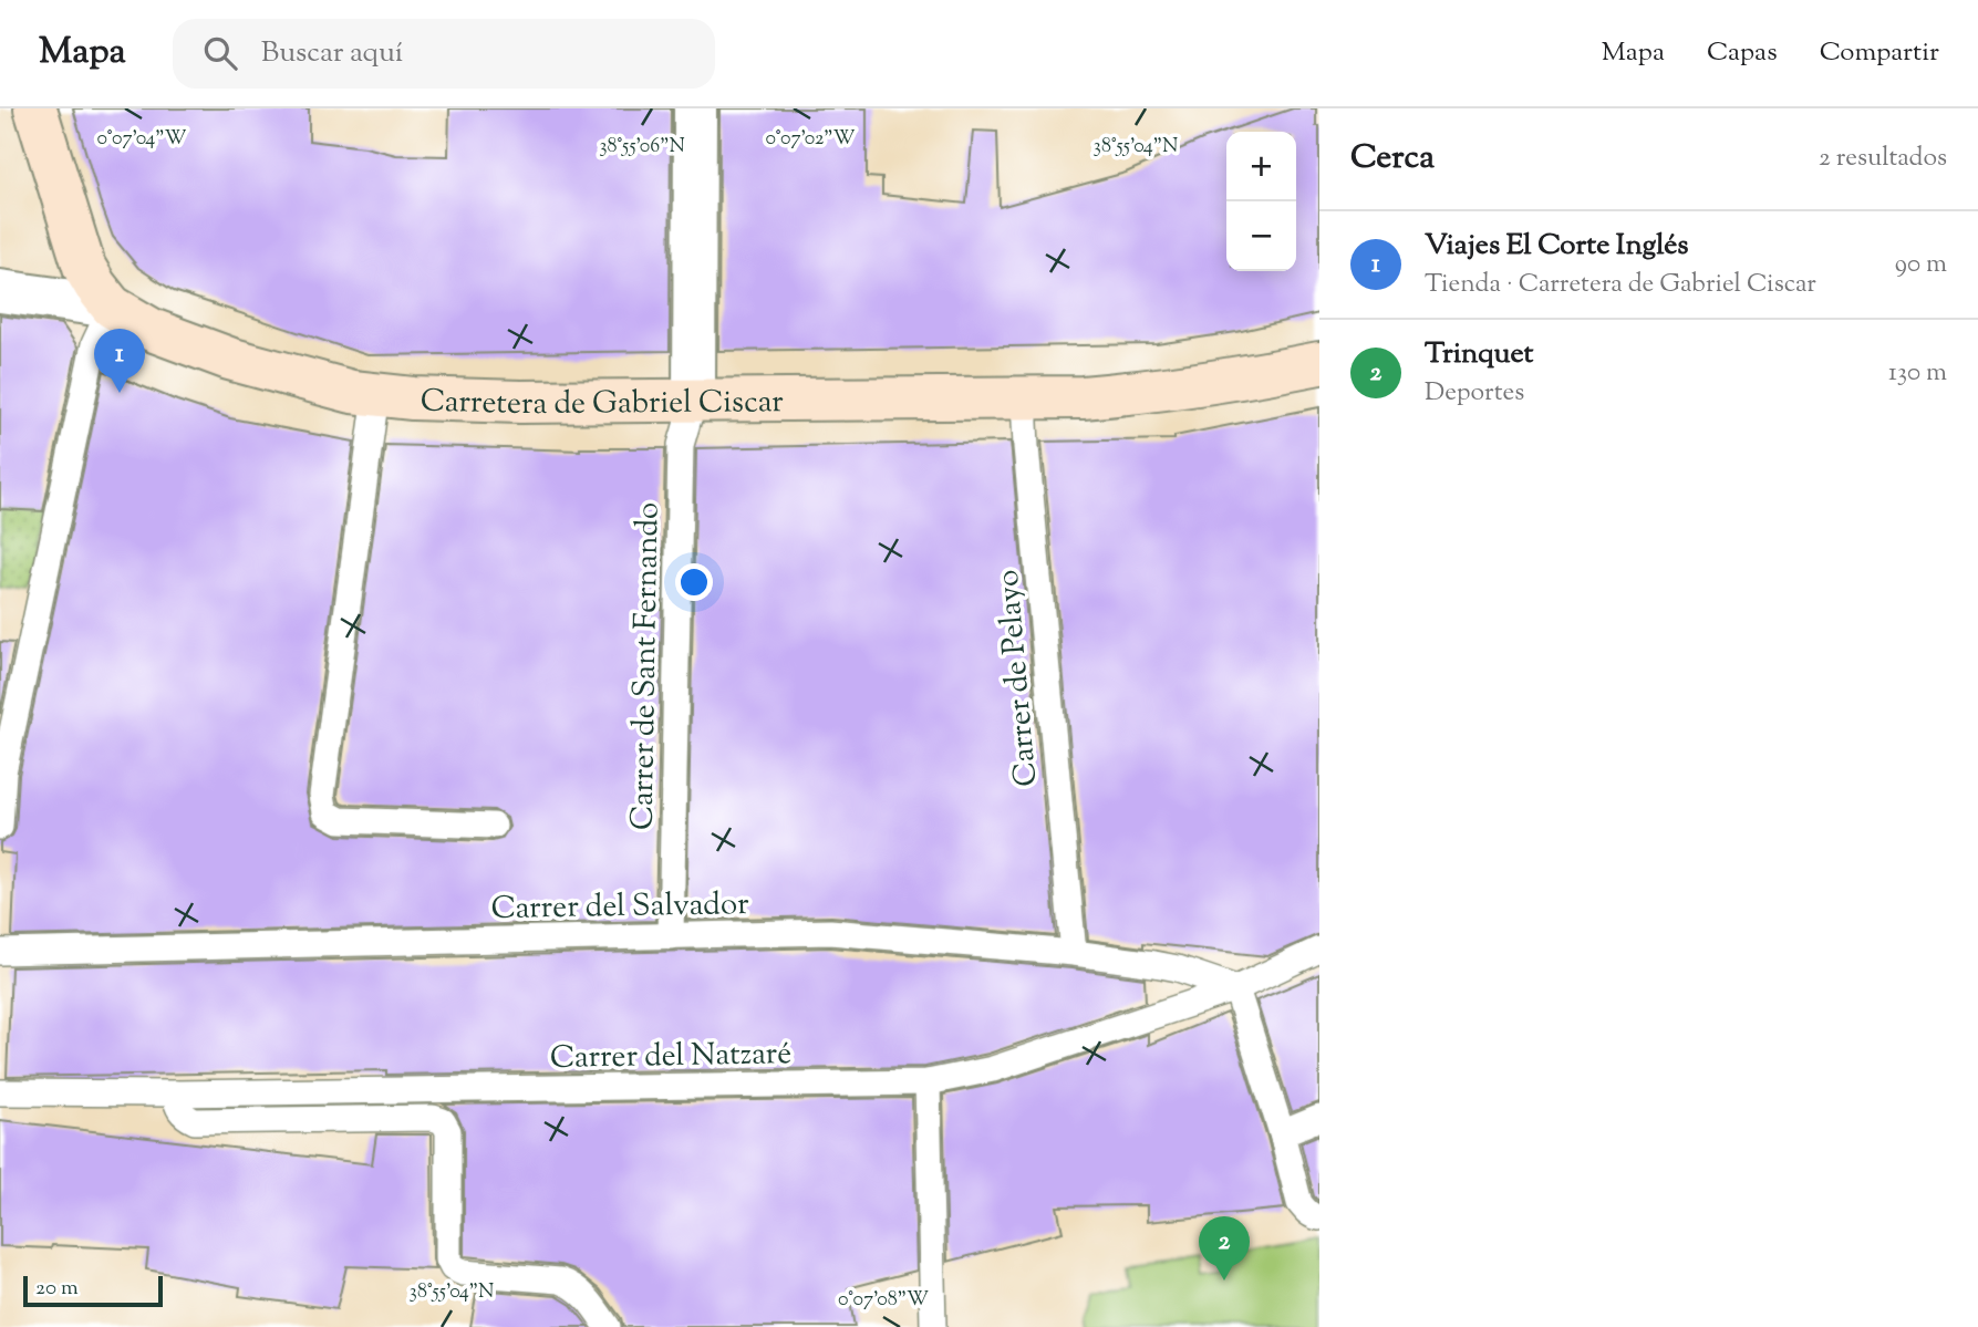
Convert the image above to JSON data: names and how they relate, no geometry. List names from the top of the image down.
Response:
{
  "streets": {
    "main road": ["Carretera de Gabriel Ciscar"],
    "lane": [
      "Carrer de Sant Fernando",
      "Carrer de Pelayo",
      "Carrer del Salvador",
      "Carrer del Natzaré"
    ]
  },
  "crossings": [
    ["Carretera de Gabriel Ciscar", "Carrer de Sant Fernando"],
    ["Carretera de Gabriel Ciscar", "Carrer de Pelayo"],
    ["Carrer de Sant Fernando", "Carrer del Salvador"],
    ["Carrer de Pelayo", "Carrer del Salvador"],
    ["Carrer del Salvador", "Carrer del Natzaré"]
  ],
  "scale_bar": "20 m",
  "page": {
    "header": "Mapa",
    "search": "Buscar aquí",
    "nav": ["Mapa", "Capas", "Compartir"],
    "heading": ["Cerca", "2 resultados"],
    "map_buttons": ["+", "−"],
    "list": [
      {
        "mark": "1",
        "name": "Viajes El Corte Inglés",
        "note": "Tienda · Carretera de Gabriel Ciscar",
        "value": "90 m"
      },
      {
        "mark": "2",
        "name": "Trinquet",
        "note": "Deportes",
        "value": "130 m"
      }
    ],
    "pins": ["1", "2"],
    "scale": "20 m"
  },
  "coordinates": [
    "0°07'04\"W",
    "0°07'02\"W",
    "38°55'06\"N",
    "38°55'04\"N",
    "0°07'08\"W"
  ]
}
